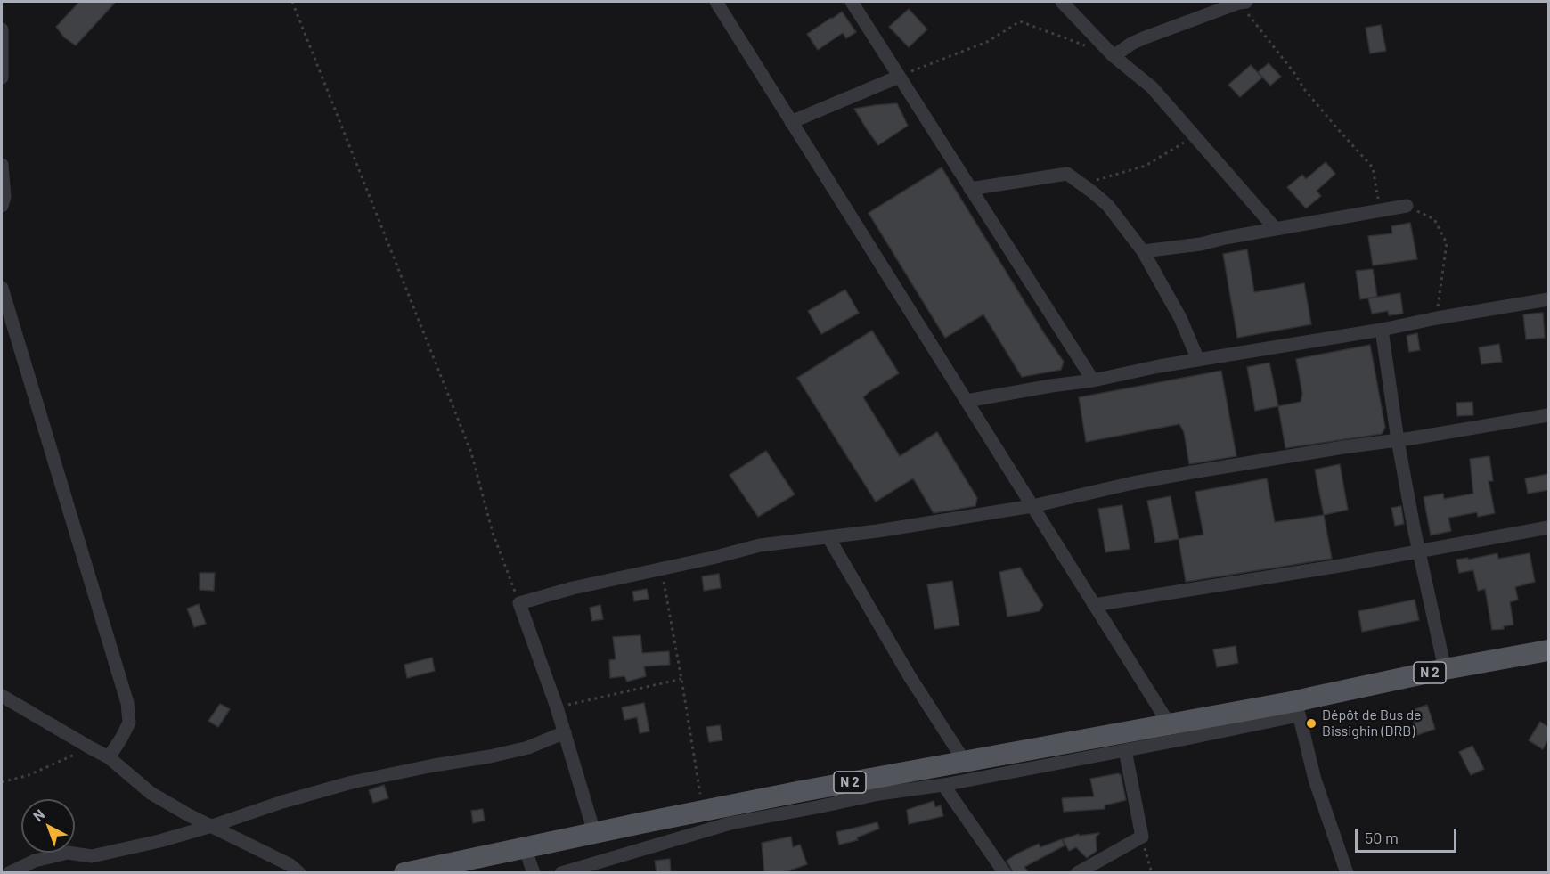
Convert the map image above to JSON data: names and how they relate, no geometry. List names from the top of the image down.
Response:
{
  "streets": {
    "main road": ["N 2"]
  },
  "places": ["Dépôt de Bus de Bissighin (DRB)"],
  "scale_bar": "50 m",
  "north": "top left"
}
